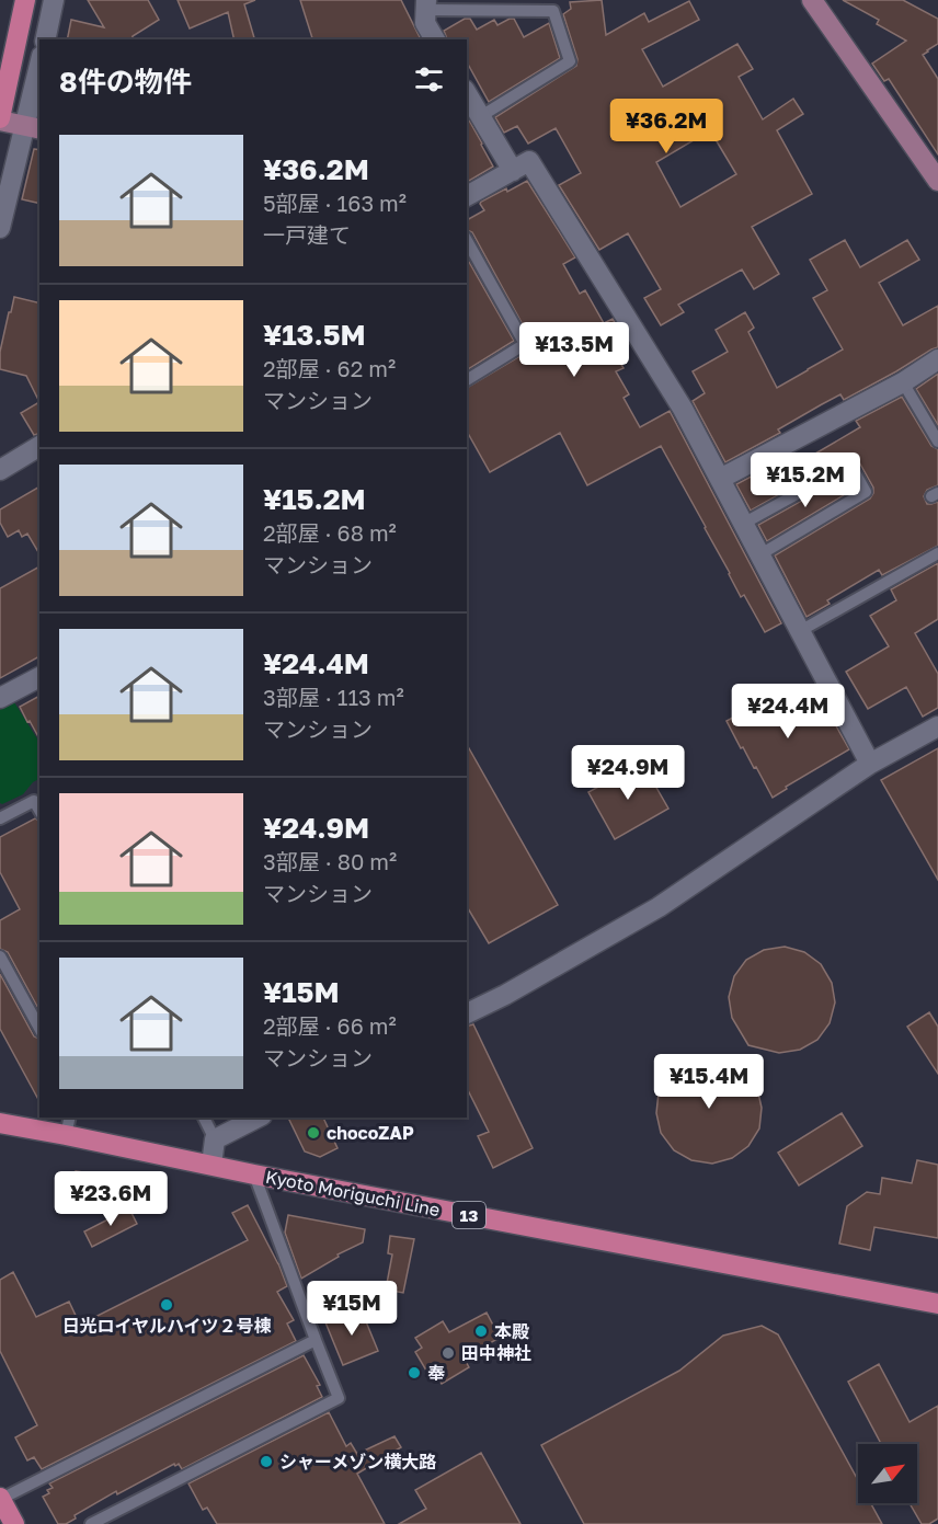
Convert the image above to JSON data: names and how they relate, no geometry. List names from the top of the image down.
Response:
{
  "streets": {
    "main road": ["Kyoto Moriguchi Line", "13"]
  },
  "places": [
    "chocoZAP",
    "日光ロイヤルハイツ２号棟",
    "本殿",
    "田中神社",
    "奉",
    "シャーメゾン横大路"
  ],
  "north": "top right",
  "page": {
    "heading": "8件の物件",
    "price": [
      "¥36.2M",
      "¥13.5M",
      "¥15.2M",
      "¥24.4M",
      "¥24.9M",
      "¥15.4M",
      "¥23.6M",
      "¥15M"
    ],
    "list": [
      {
        "name": "¥36.2M",
        "note": "5部屋 · 163 m² · 一戸建て"
      },
      {
        "name": "¥13.5M",
        "note": "2部屋 · 62 m² · マンション"
      },
      {
        "name": "¥15.2M",
        "note": "2部屋 · 68 m² · マンション"
      },
      {
        "name": "¥24.4M",
        "note": "3部屋 · 113 m² · マンション"
      },
      {
        "name": "¥24.9M",
        "note": "3部屋 · 80 m² · マンション"
      },
      {
        "name": "¥15M",
        "note": "2部屋 · 66 m² · マンション"
      }
    ]
  }
}
